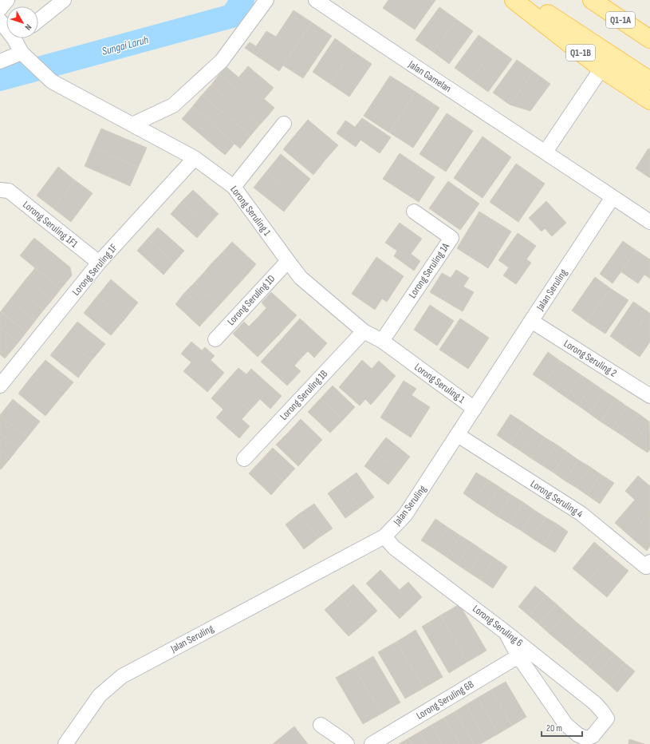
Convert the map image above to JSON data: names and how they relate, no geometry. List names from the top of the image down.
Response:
{
  "streets": {
    "main road": ["Q1-1A", "Q1-1B"],
    "street": [
      "Jalan Gamelan",
      "Lorong Seruling 1",
      "Lorong Seruling 1F1",
      "Lorong Seruling 1F",
      "Lorong Seruling 1A",
      "Jalan Seruling",
      "Lorong Seruling 1D",
      "Lorong Seruling 2",
      "Lorong Seruling 1B",
      "Lorong Seruling 4",
      "Lorong Seruling 6",
      "Lorong Seruling 6B"
    ]
  },
  "crossings": [
    ["Jalan Gamelan", "Jalan Seruling"],
    ["Lorong Seruling 1", "Lorong Seruling 1F"],
    ["Lorong Seruling 1", "Lorong Seruling 1A"],
    ["Lorong Seruling 1", "Jalan Seruling"],
    ["Lorong Seruling 1", "Lorong Seruling 1D"],
    ["Lorong Seruling 1", "Lorong Seruling 1B"],
    ["Lorong Seruling 1F1", "Lorong Seruling 1F"],
    ["Jalan Seruling", "Lorong Seruling 2"],
    ["Jalan Seruling", "Lorong Seruling 4"],
    ["Jalan Seruling", "Lorong Seruling 6"],
    ["Lorong Seruling 6", "Lorong Seruling 6B"]
  ],
  "water": ["Sungai Laruh"],
  "scale_bar": "20 m",
  "north": "bottom right"
}
